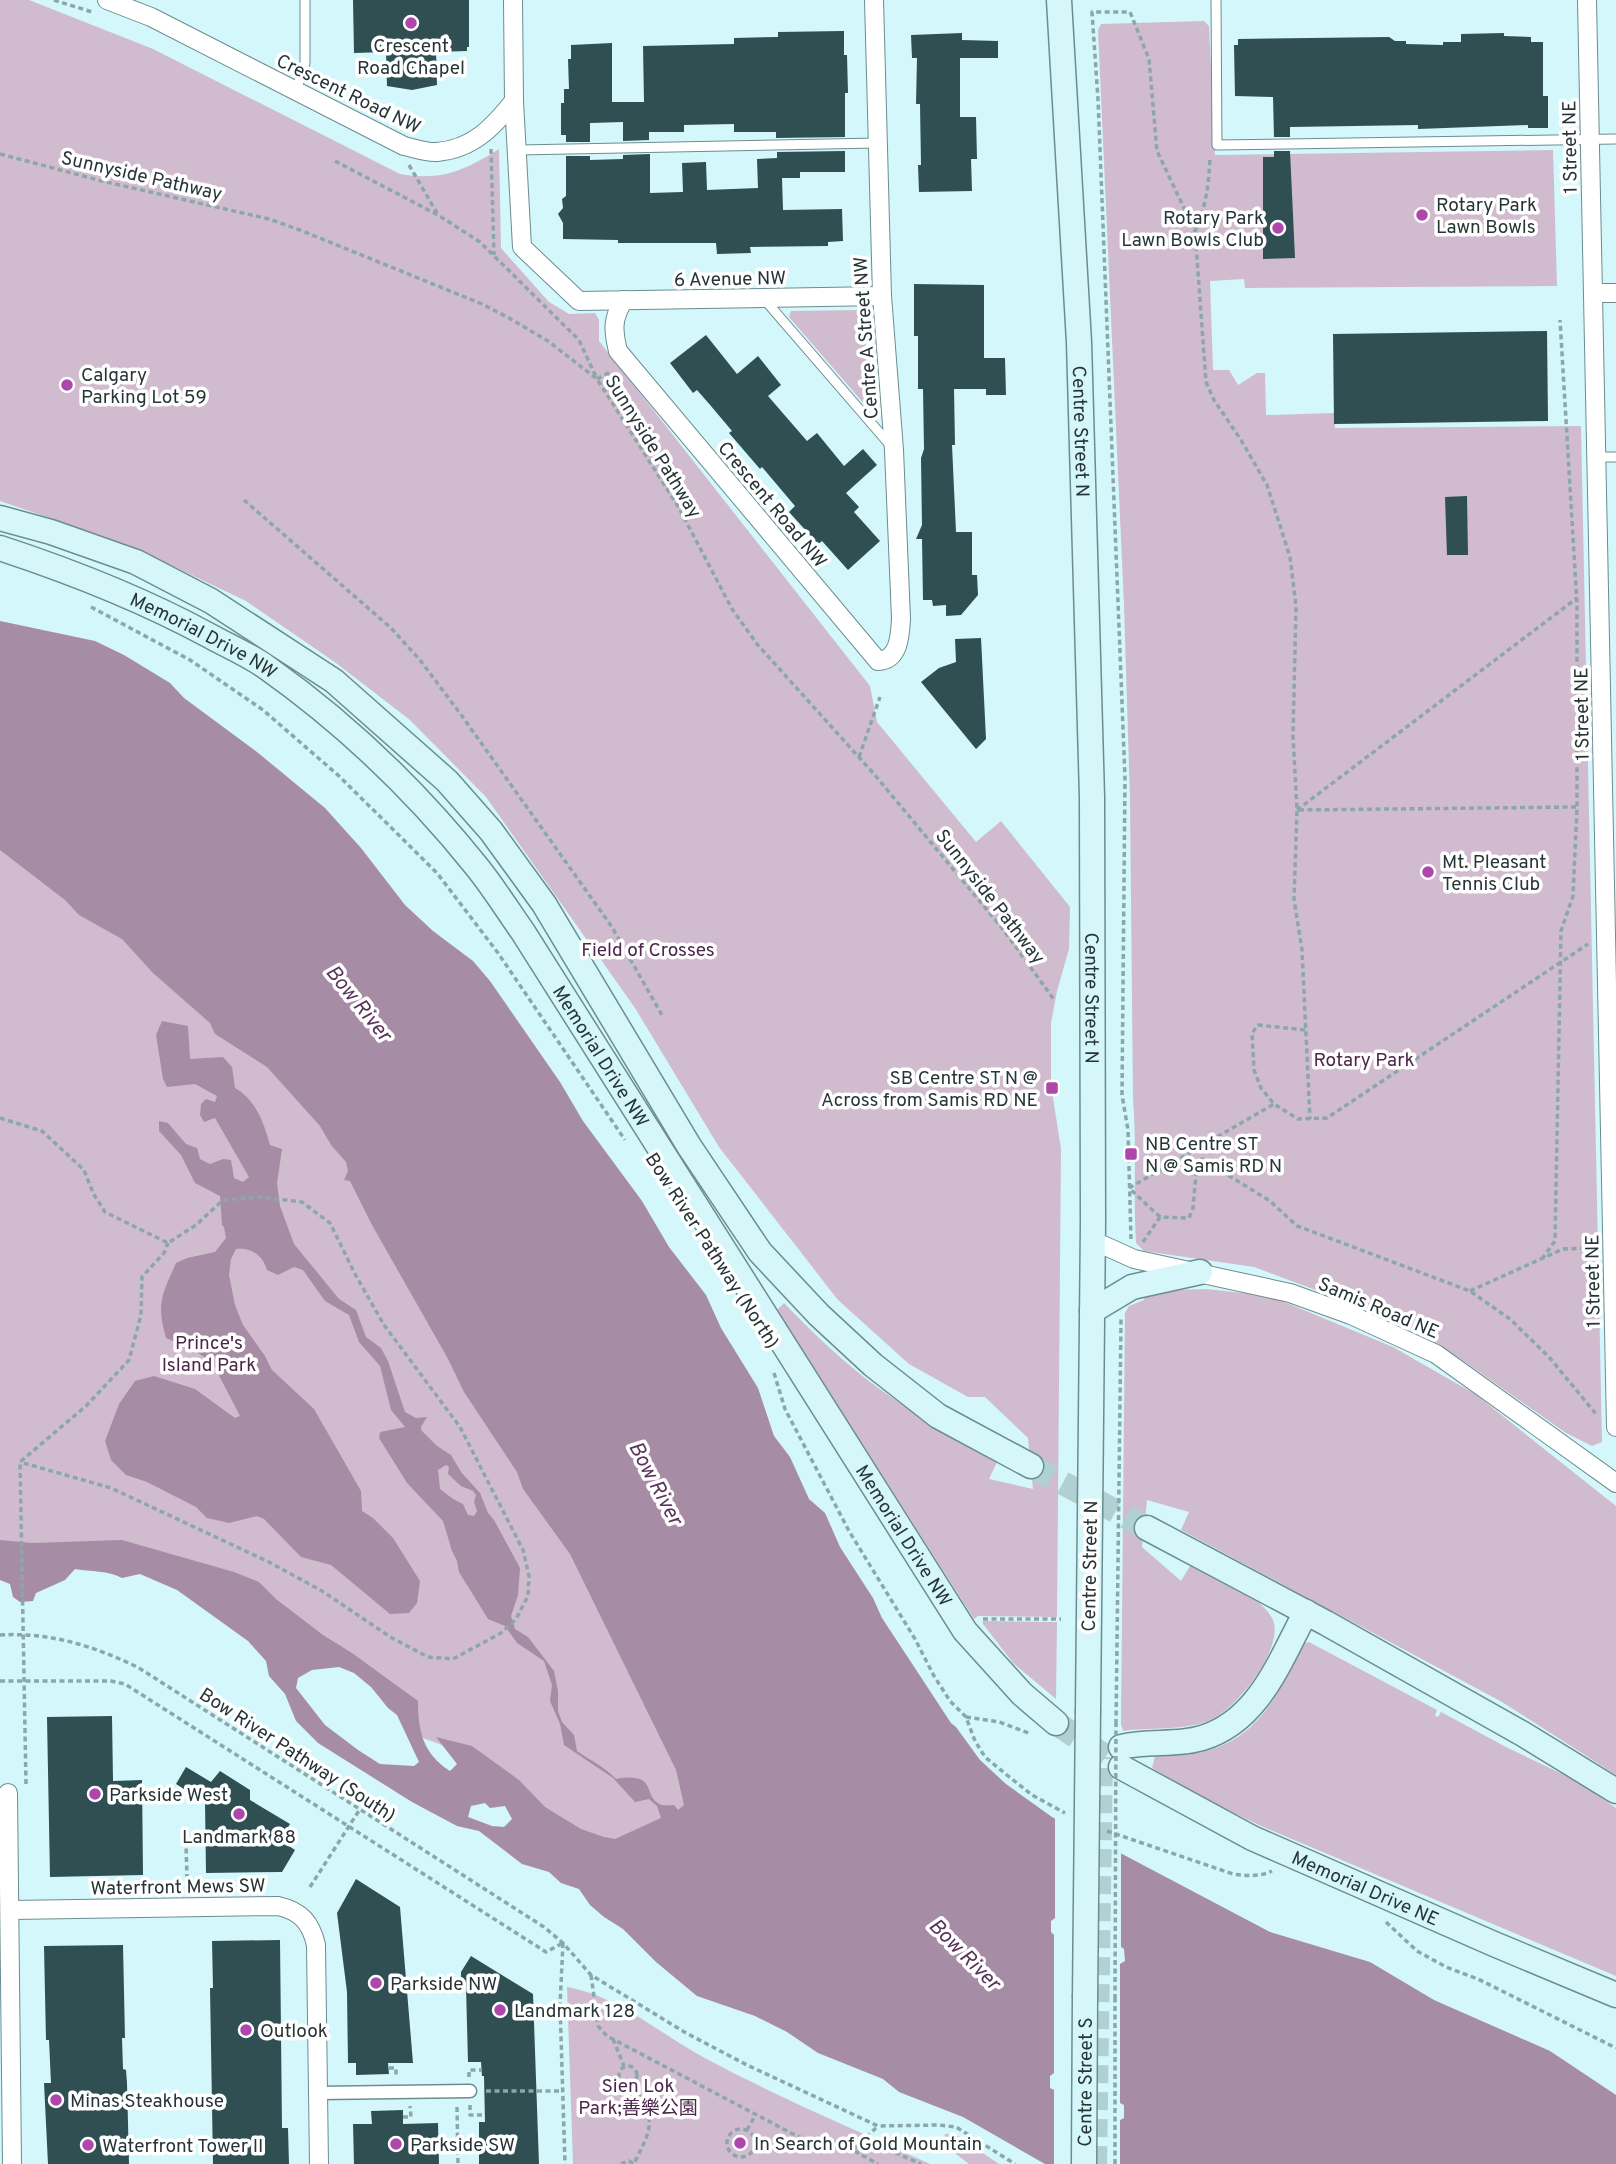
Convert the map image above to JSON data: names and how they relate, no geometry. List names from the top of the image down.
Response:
{
  "streets": {
    "main road": [
      "Centre Street N",
      "Memorial Drive NW",
      "Memorial Drive NE",
      "Centre Street S"
    ],
    "street": [
      "Crescent Road NW",
      "1 Street NE",
      "6 Avenue NW",
      "Centre A Street NW",
      "Samis Road NE",
      "Waterfront Mews SW"
    ],
    "path": ["Sunnyside Pathway", "Bow River Pathway (North)", "Bow River Pathway (South)"]
  },
  "crossings": [
    ["Crescent Road NW", "6 Avenue NW"],
    ["Crescent Road NW", "Centre A Street NW"],
    ["6 Avenue NW", "Centre A Street NW"],
    ["Centre Street N", "Samis Road NE"],
    ["Centre Street N", "Centre Street S"]
  ],
  "water": ["Bow River"],
  "parks": [
    "Field of Crosses",
    "Rotary Park",
    "Prince's Island Park",
    "Sien Lok Park;善樂公園"
  ],
  "places": {
    "other": [
      "Crescent Road Chapel",
      "Rotary Park Lawn Bowls",
      "Rotary Park Lawn Bowls Club",
      "Calgary Parking Lot 59",
      "Mt. Pleasant Tennis Club",
      "Parkside West",
      "Landmark 88",
      "Parkside NW",
      "Landmark 128",
      "Outlook",
      "Minas Steakhouse",
      "In Search of Gold Mountain",
      "Parkside SW",
      "Waterfront Tower II"
    ],
    "transit": ["SB Centre ST N @ Across from Samis RD NE", "NB Centre ST N @ Samis RD N"]
  }
}
